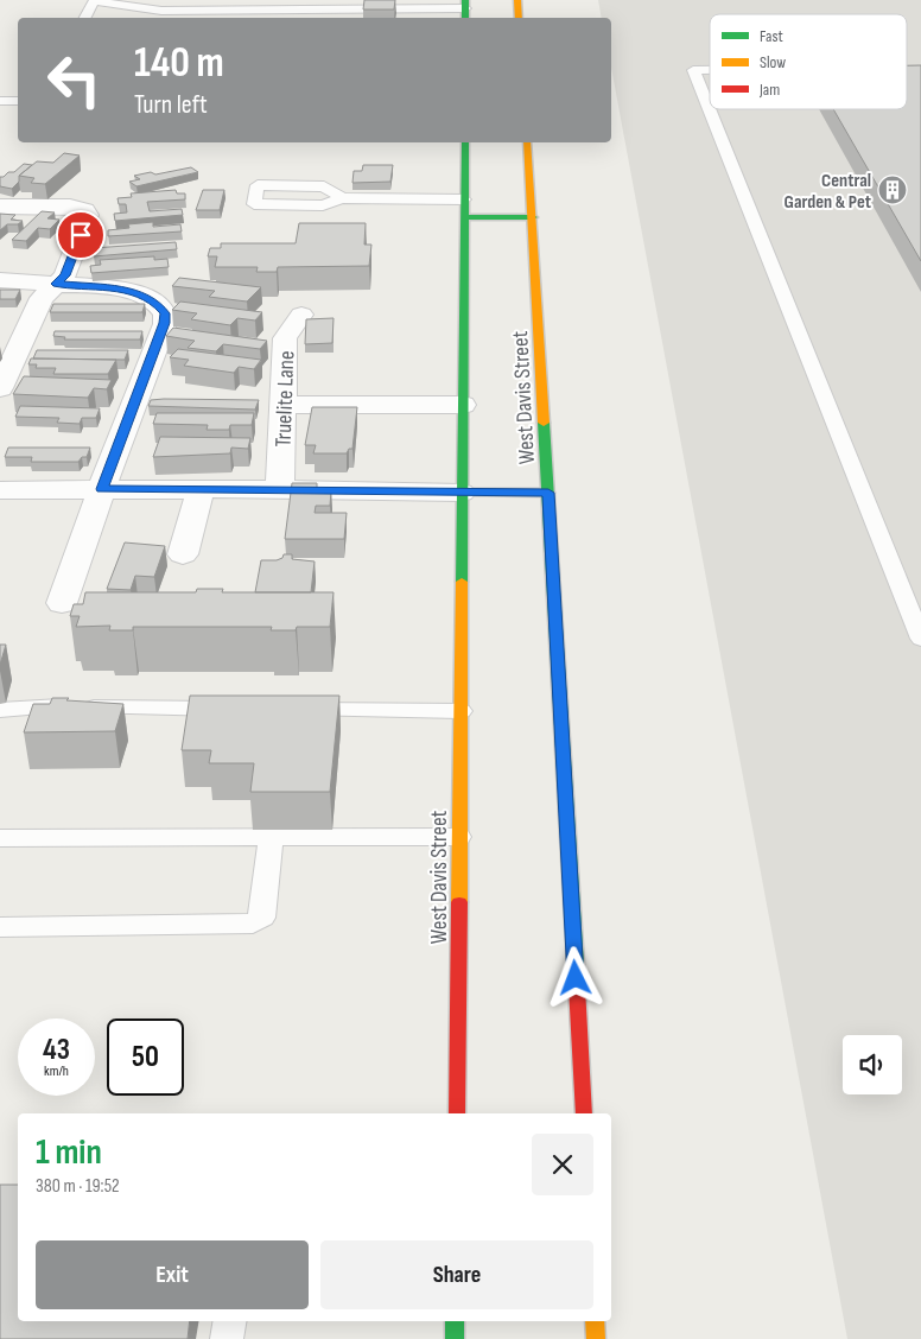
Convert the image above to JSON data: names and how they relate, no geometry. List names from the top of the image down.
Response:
{
  "streets": {
    "main road": ["West Davis Street"],
    "street": ["Truelite Lane"]
  },
  "places": {
    "building": ["Central Garden & Pet"]
  },
  "legend": ["Fast", "Slow", "Jam"],
  "page": {
    "turn": ["140 m", "Turn left"],
    "speed": "43 km/h",
    "limit": "50",
    "heading": ["1 min", "380 m · 19:52"],
    "buttons": ["Exit", "Share"]
  }
}
